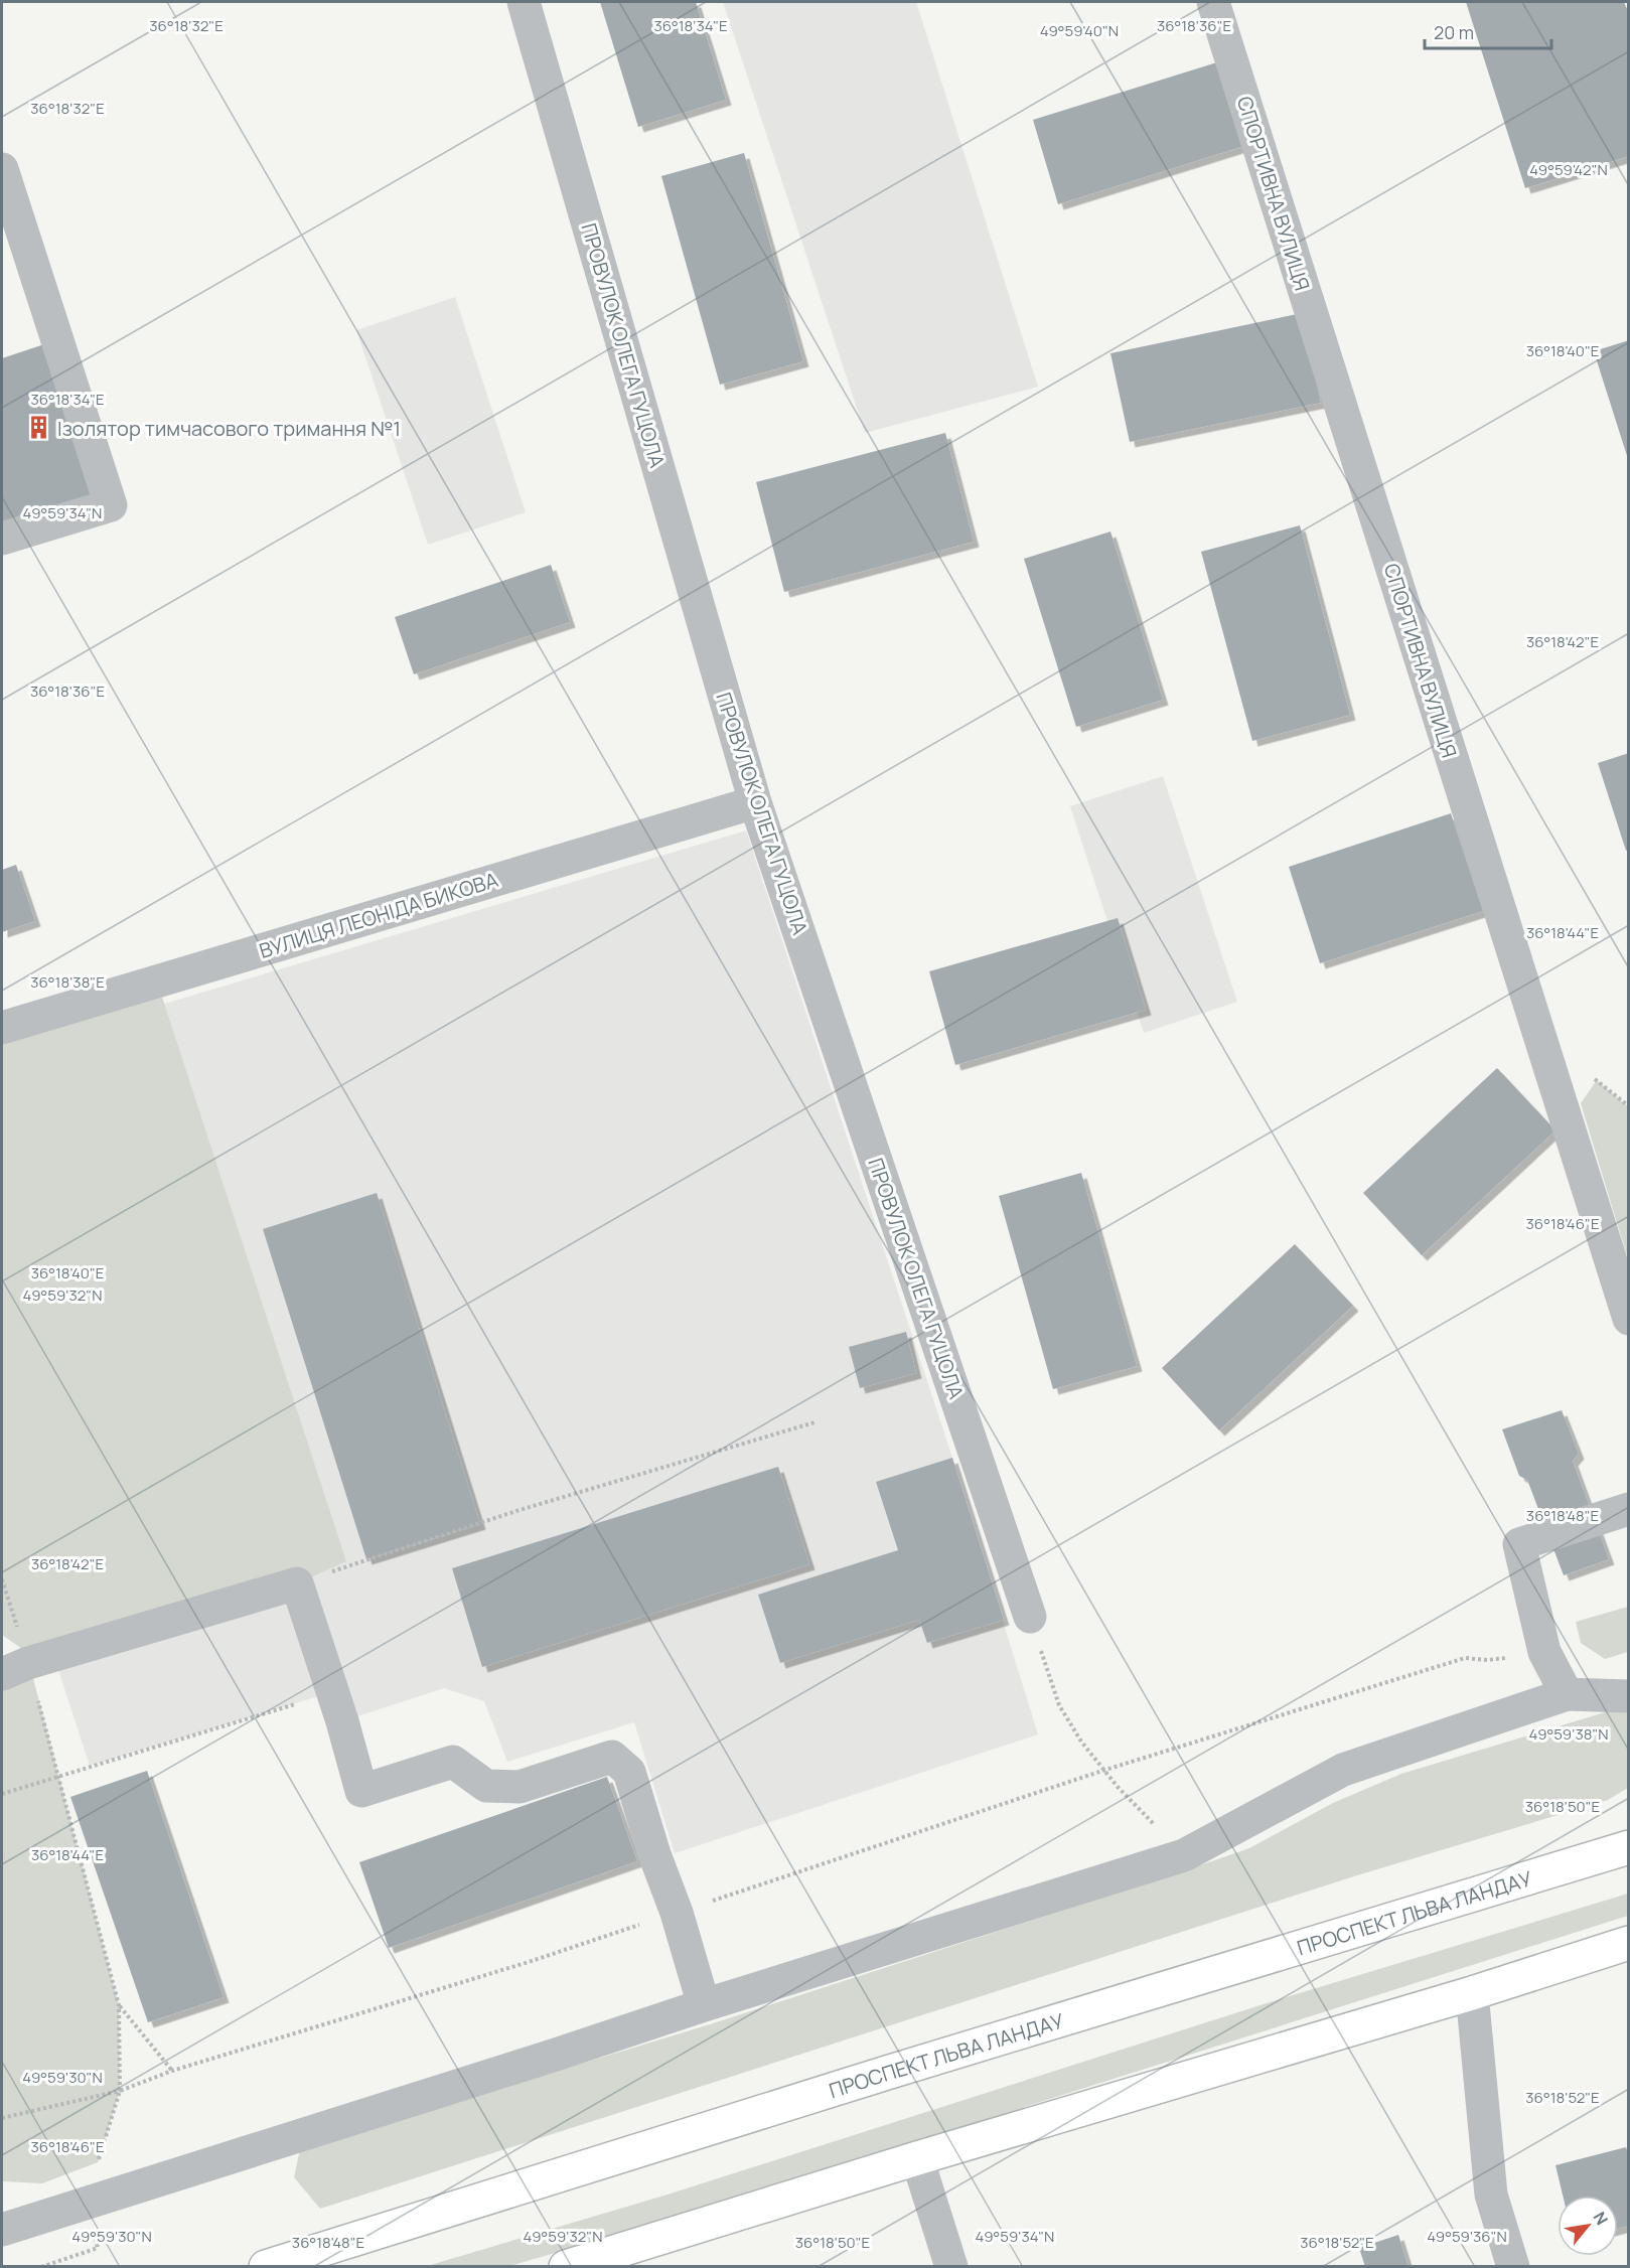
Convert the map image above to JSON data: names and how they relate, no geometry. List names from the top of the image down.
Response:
{
  "streets": {
    "main road": ["ПРОСПЕКТ ЛЬВА ЛАНДАУ"],
    "street": ["СПОРТИВНА ВУЛИЦЯ", "ПРОВУЛОК ОЛЕГА ГУЦОЛА", "ВУЛИЦЯ ЛЕОНІДА БИКОВА"]
  },
  "crossings": [
    ["ПРОВУЛОК ОЛЕГА ГУЦОЛА", "ВУЛИЦЯ ЛЕОНІДА БИКОВА"]
  ],
  "places": {
    "building": ["Ізолятор тимчасового тримання №1"]
  },
  "scale_bar": "20 m",
  "north": "top right",
  "coordinates": [
    "36°18'32\"E",
    "36°18'34\"E",
    "36°18'36\"E",
    "49°59'40\"N",
    "49°59'42\"N",
    "36°18'40\"E",
    "49°59'34\"N",
    "36°18'42\"E",
    "36°18'44\"E",
    "36°18'38\"E",
    "36°18'46\"E",
    "49°59'32\"N",
    "36°18'48\"E",
    "49°59'38\"N",
    "36°18'50\"E",
    "49°59'30\"N",
    "36°18'52\"E",
    "49°59'36\"N"
  ]
}
